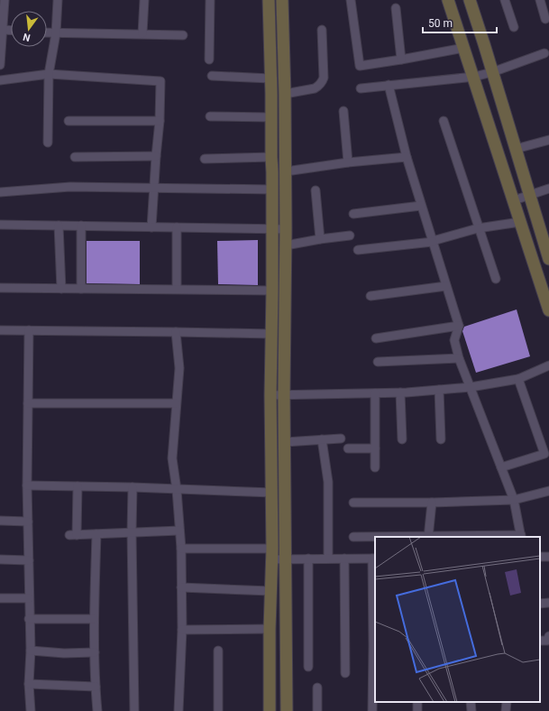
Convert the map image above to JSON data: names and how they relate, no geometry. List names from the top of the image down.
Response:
{
  "scale_bar": "50 m",
  "north": "bottom"
}
